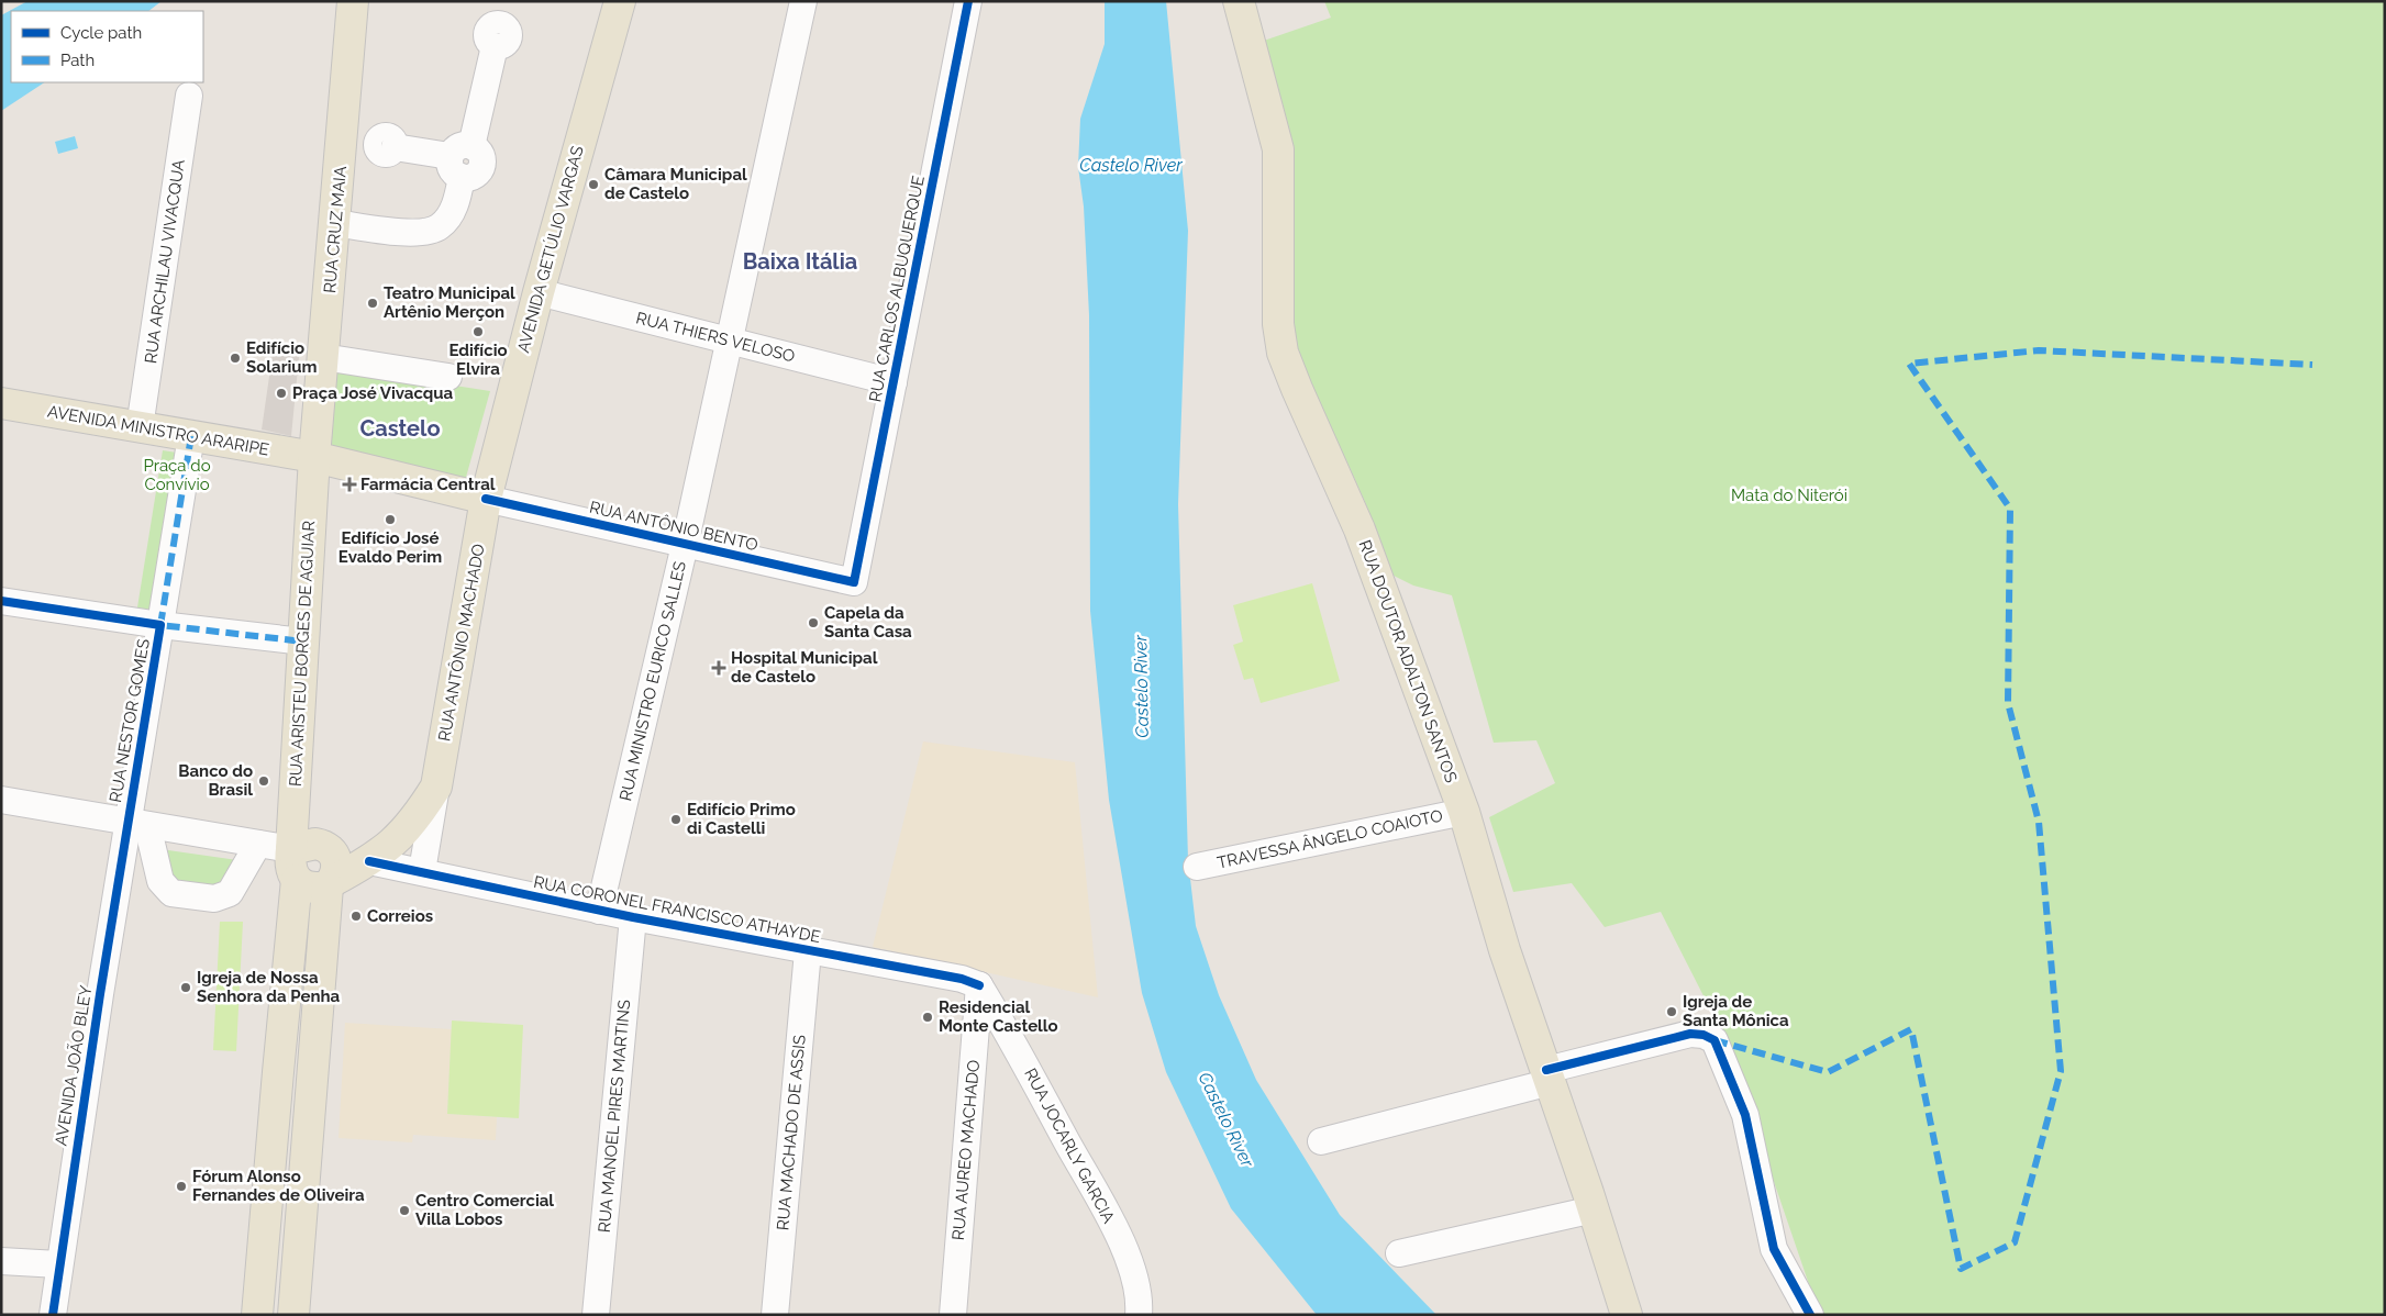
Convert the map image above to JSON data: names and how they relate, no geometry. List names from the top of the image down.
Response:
{
  "streets": {
    "main road": [
      "RUA CRUZ MAIA",
      "AVENIDA GETÚLIO VARGAS",
      "AVENIDA MINISTRO ARARIPE",
      "RUA ANTÔNIO MACHADO",
      "RUA ARISTEU BORGES DE AGUIAR",
      "RUA DOUTOR ADALTON SANTOS"
    ],
    "street": [
      "RUA ARCHILAU VIVACQUA",
      "RUA CARLOS ALBUQUERQUE",
      "RUA THIERS VELOSO",
      "RUA ANTÔNIO BENTO",
      "RUA MINISTRO EURICO SALLES",
      "RUA NESTOR GOMES",
      "TRAVESSA ÂNGELO COAIOTO",
      "RUA CORONEL FRANCISCO ATHAYDE",
      "AVENIDA JOÃO BLEY",
      "RUA MANOEL PIRES MARTINS",
      "RUA MACHADO DE ASSIS",
      "RUA JOCARLY GARCIA",
      "RUA AUREO MACHADO"
    ]
  },
  "crossings": [
    ["RUA CRUZ MAIA", "AVENIDA MINISTRO ARARIPE"],
    ["RUA CRUZ MAIA", "RUA ARISTEU BORGES DE AGUIAR"],
    ["AVENIDA GETÚLIO VARGAS", "RUA THIERS VELOSO"],
    ["AVENIDA GETÚLIO VARGAS", "AVENIDA MINISTRO ARARIPE"],
    ["AVENIDA GETÚLIO VARGAS", "RUA ANTÔNIO BENTO"],
    ["AVENIDA GETÚLIO VARGAS", "RUA ANTÔNIO MACHADO"],
    ["RUA ARCHILAU VIVACQUA", "AVENIDA MINISTRO ARARIPE"],
    ["RUA CARLOS ALBUQUERQUE", "RUA THIERS VELOSO"],
    ["RUA CARLOS ALBUQUERQUE", "RUA ANTÔNIO BENTO"],
    ["RUA THIERS VELOSO", "RUA MINISTRO EURICO SALLES"],
    ["AVENIDA MINISTRO ARARIPE", "RUA ANTÔNIO BENTO"],
    ["AVENIDA MINISTRO ARARIPE", "RUA ANTÔNIO MACHADO"],
    ["AVENIDA MINISTRO ARARIPE", "RUA ARISTEU BORGES DE AGUIAR"],
    ["RUA ANTÔNIO BENTO", "RUA ANTÔNIO MACHADO"],
    ["RUA ANTÔNIO BENTO", "RUA MINISTRO EURICO SALLES"],
    ["RUA ANTÔNIO MACHADO", "RUA ARISTEU BORGES DE AGUIAR"],
    ["RUA ANTÔNIO MACHADO", "RUA CORONEL FRANCISCO ATHAYDE"],
    ["RUA DOUTOR ADALTON SANTOS", "TRAVESSA ÂNGELO COAIOTO"],
    ["RUA MINISTRO EURICO SALLES", "RUA CORONEL FRANCISCO ATHAYDE"],
    ["RUA NESTOR GOMES", "AVENIDA JOÃO BLEY"],
    ["RUA CORONEL FRANCISCO ATHAYDE", "RUA MANOEL PIRES MARTINS"],
    ["RUA CORONEL FRANCISCO ATHAYDE", "RUA MACHADO DE ASSIS"],
    ["RUA CORONEL FRANCISCO ATHAYDE", "RUA JOCARLY GARCIA"],
    ["RUA CORONEL FRANCISCO ATHAYDE", "RUA AUREO MACHADO"],
    ["RUA JOCARLY GARCIA", "RUA AUREO MACHADO"]
  ],
  "districts": ["Baixa Itália", "Castelo"],
  "water": ["Castelo River"],
  "parks": ["Praça do Convívio", "Mata do Niterói"],
  "places": {
    "other": [
      "Câmara Municipal de Castelo",
      "Teatro Municipal Artênio Merçon",
      "Edifício Elvira",
      "Edifício Solarium",
      "Praça José Vivacqua",
      "Edifício José Evaldo Perim",
      "Capela da Santa Casa",
      "Banco do Brasil",
      "Edifício Primo di Castelli",
      "Correios",
      "Igreja de Nossa Senhora da Penha",
      "Igreja de Santa Mônica",
      "Residencial Monte Castello",
      "Fórum Alonso Fernandes de Oliveira",
      "Centro Comercial Villa Lobos"
    ],
    "health": ["Farmácia Central", "Hospital Municipal de Castelo"]
  },
  "legend": ["Cycle path", "Path"]
}
